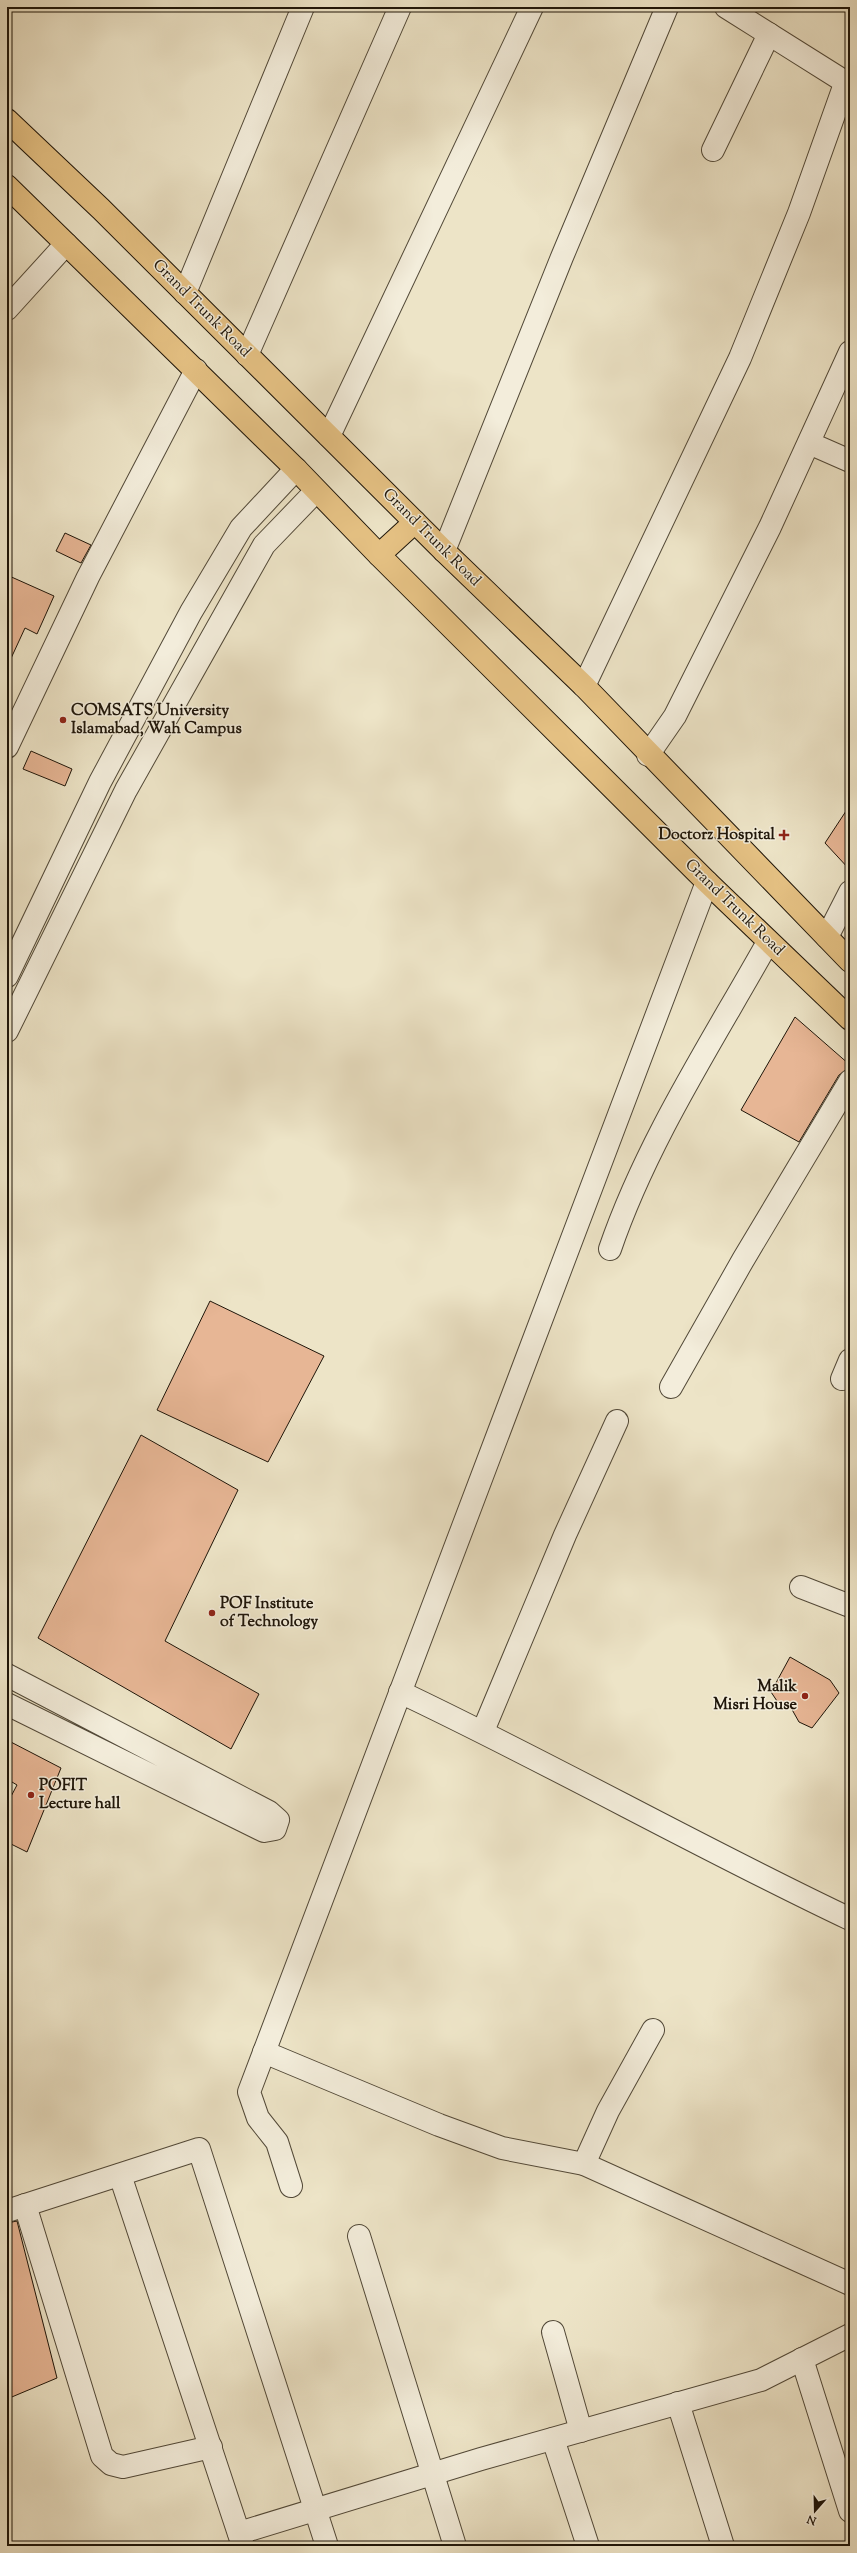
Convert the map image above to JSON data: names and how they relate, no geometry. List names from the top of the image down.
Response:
{
  "streets": {
    "highway": ["Grand Trunk Road"]
  },
  "places": {
    "other": [
      "COMSATS University Islamabad, Wah Campus",
      "POF Institute of Technology",
      "Malik Misri House",
      "POFIT Lecture hall"
    ],
    "health": ["Doctorz Hospital"]
  },
  "north": "bottom"
}
